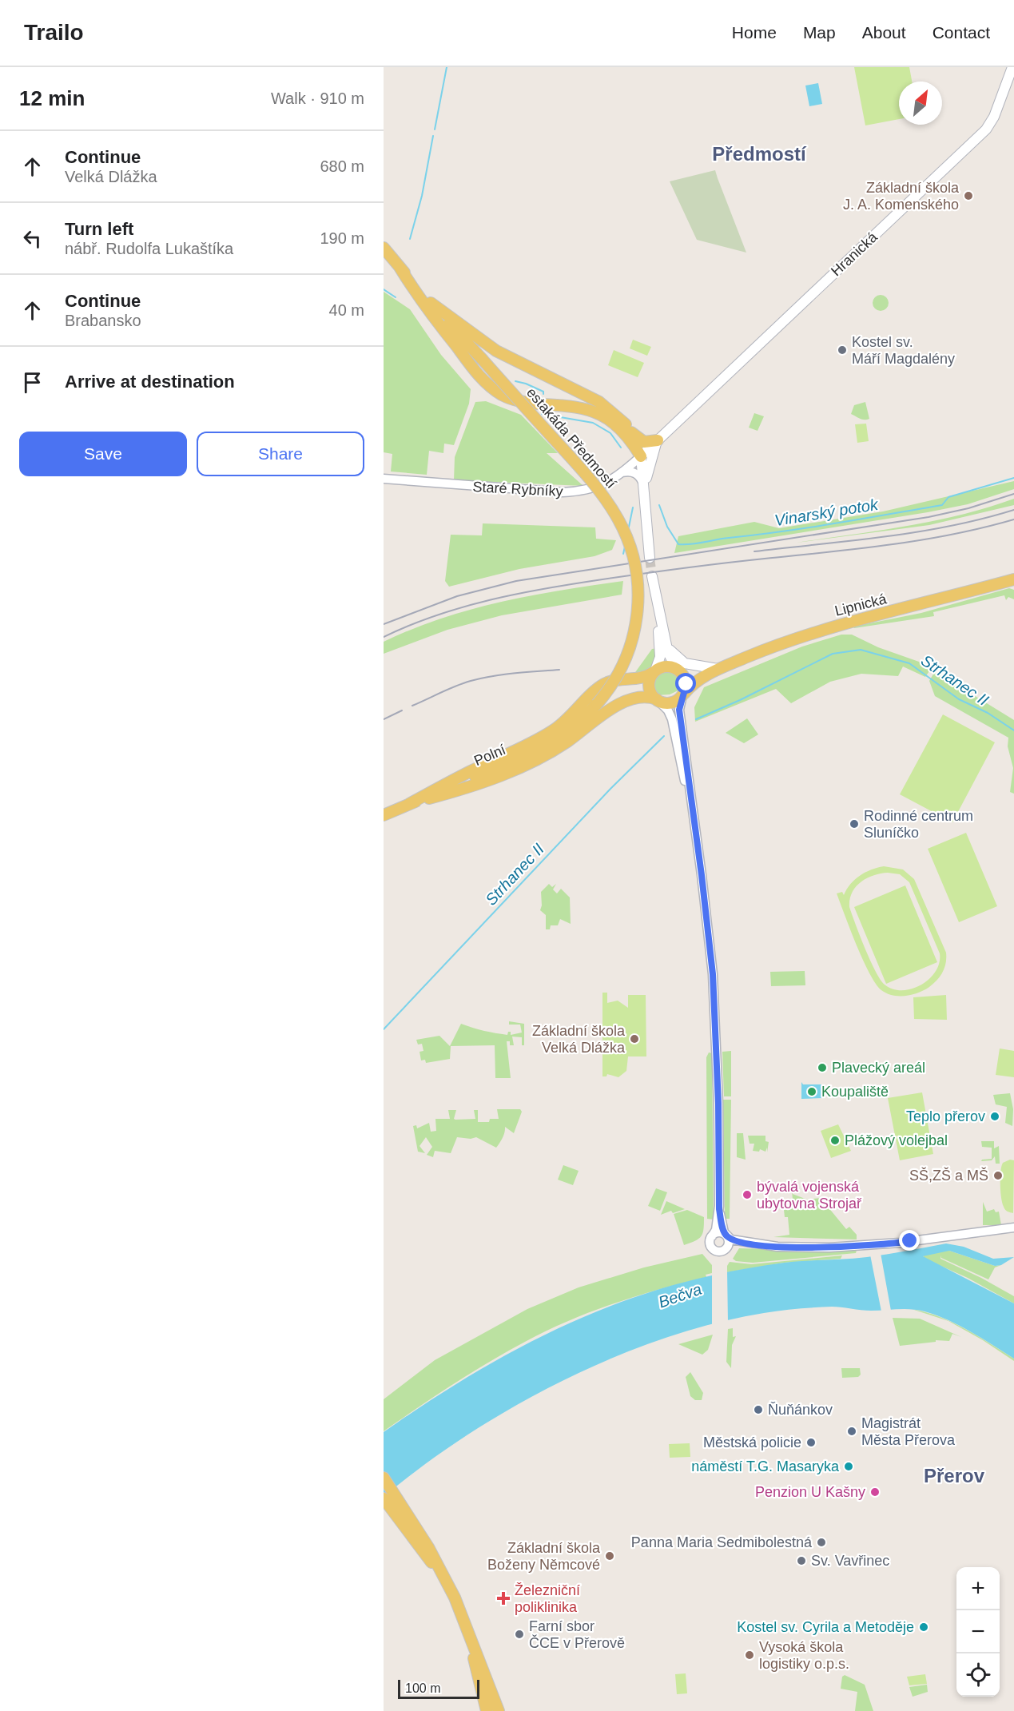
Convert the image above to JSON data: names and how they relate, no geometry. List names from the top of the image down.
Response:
{
  "streets": {
    "main road": [
      "Hranická",
      "estakáda Předmostí",
      "Lipnická",
      "Polní"
    ],
    "street": ["Staré Rybníky"]
  },
  "crossings": [
    ["Hranická", "Staré Rybníky"],
    ["estakáda Předmostí", "Polní"]
  ],
  "districts": ["Předmostí", "Přerov"],
  "water": ["Vinarský potok", "Strhanec II", "Bečva"],
  "places": {
    "other": [
      "Základní škola J. A. Komenského",
      "Kostel sv. Máří Magdalény",
      "Rodinné centrum Sluníčko",
      "Základní škola Velká Dlážka",
      "Plavecký areál",
      "Koupaliště",
      "Teplo přerov",
      "Plážový volejbal",
      "SŠ,ZŠ a MŠ",
      "bývalá vojenská ubytovna Strojař",
      "Ňuňánkov",
      "Magistrát Města Přerova",
      "Městská policie",
      "náměstí T.G. Masaryka",
      "Penzion U Kašny",
      "Panna Maria Sedmibolestná",
      "Základní škola Boženy Němcové",
      "Sv. Vavřinec",
      "Kostel sv. Cyrila a Metoděje",
      "Farní sbor ČCE v Přerově",
      "Vysoká škola logistiky o.p.s."
    ],
    "health": ["Železniční poliklinika"]
  },
  "scale_bar": "100 m",
  "north": "top right",
  "page": {
    "header": "Trailo",
    "nav": [
      "Home",
      "Map",
      "About",
      "Contact"
    ],
    "heading": ["12 min", "Walk · 910 m"],
    "list": [
      ["Continue", "Velká Dlážka", "680 m"],
      ["Turn left", "nábř. Rudolfa Lukaštíka", "190 m"],
      ["Continue", "Brabansko", "40 m"],
      "Arrive at destination"
    ],
    "buttons": ["Save", "Share"],
    "map_buttons": ["+", "−"],
    "scale": "100 m"
  }
}
